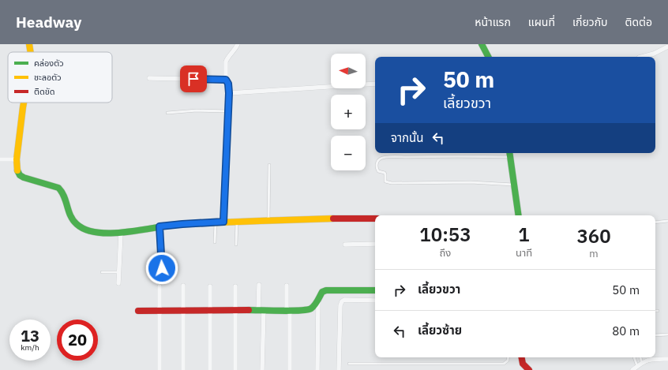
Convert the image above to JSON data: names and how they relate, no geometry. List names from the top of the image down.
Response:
{
  "legend": ["คล่องตัว", "ชะลอตัว", "ติดขัด"],
  "north": "left",
  "page": {
    "header": "Headway",
    "nav": [
      "หน้าแรก",
      "แผนที่",
      "เกี่ยวกับ",
      "ติดต่อ"
    ],
    "map_buttons": ["+", "−"],
    "turn": ["50 m", "เลี้ยวขวา"],
    "then": "จากนั้น",
    "eta": [
      "10:53",
      "ถึง",
      "1",
      "นาที",
      "360",
      "m"
    ],
    "list": [
      {
        "name": "เลี้ยวขวา",
        "value": "50 m"
      },
      {
        "name": "เลี้ยวซ้าย",
        "value": "80 m"
      }
    ],
    "speed": "13 km/h",
    "limit": "20"
  }
}
